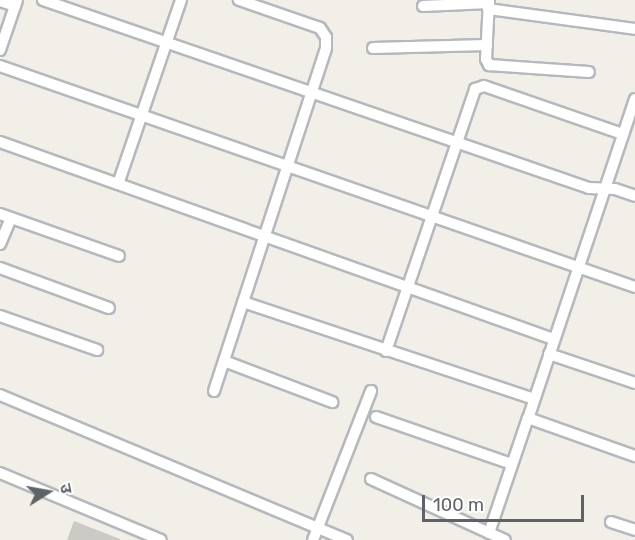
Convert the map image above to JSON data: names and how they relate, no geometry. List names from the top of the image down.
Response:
{
  "scale_bar": "100 m",
  "north": "right"
}
